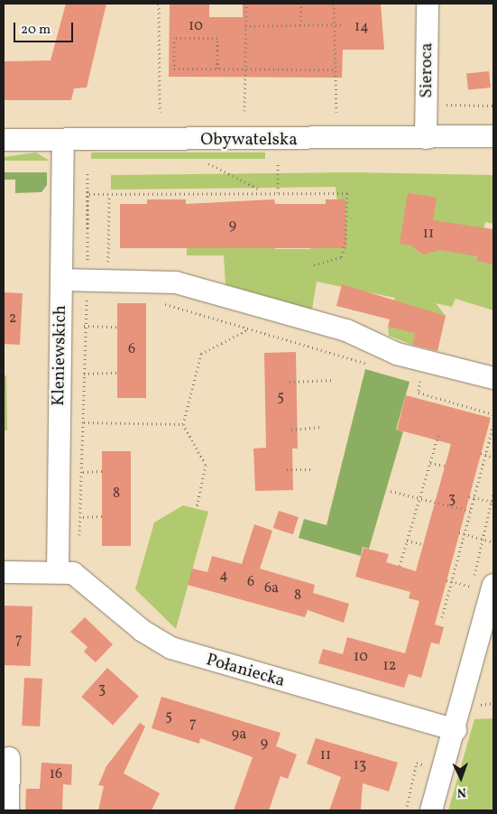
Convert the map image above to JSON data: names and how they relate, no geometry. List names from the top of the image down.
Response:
{
  "streets": {
    "street": [
      "Sieroca",
      "Obywatelska",
      "Kleniewskich",
      "Połaniecka"
    ]
  },
  "crossings": [
    ["Sieroca", "Obywatelska"],
    ["Obywatelska", "Kleniewskich"],
    ["Kleniewskich", "Połaniecka"]
  ],
  "house_numbers": [
    "10",
    "14",
    "9",
    "11",
    "2",
    "6",
    "5",
    "8",
    "3",
    "4",
    "6",
    "6a",
    "8",
    "7",
    "10",
    "12",
    "3",
    "5",
    "7",
    "9a",
    "9",
    "11",
    "13",
    "16"
  ],
  "scale_bar": "20 m",
  "north": "bottom"
}
